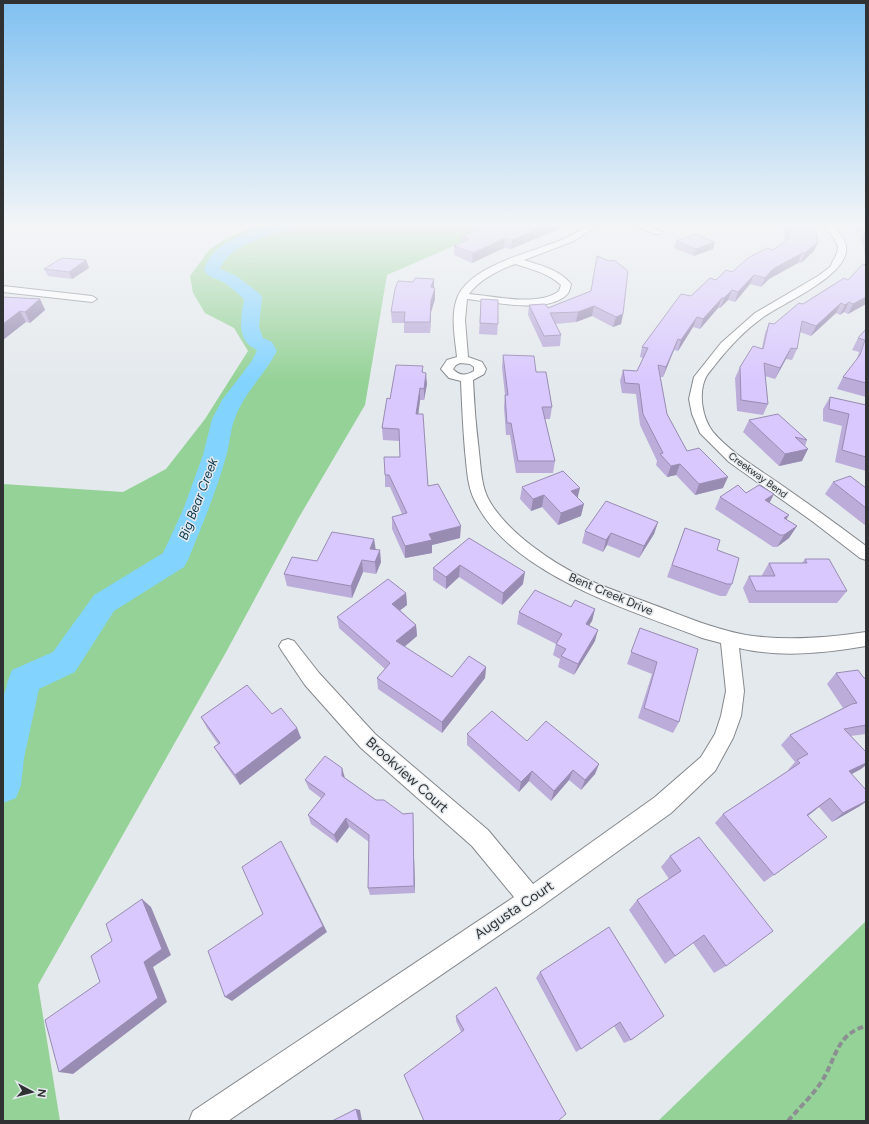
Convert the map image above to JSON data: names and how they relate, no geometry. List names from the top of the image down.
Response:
{
  "streets": {
    "street": [
      "Creekway Bend",
      "Bent Creek Drive",
      "Brookview Court",
      "Augusta Court"
    ]
  },
  "crossings": [
    ["Bent Creek Drive", "Augusta Court"],
    ["Brookview Court", "Augusta Court"]
  ],
  "water": ["Big Bear Creek"],
  "north": "right"
}
